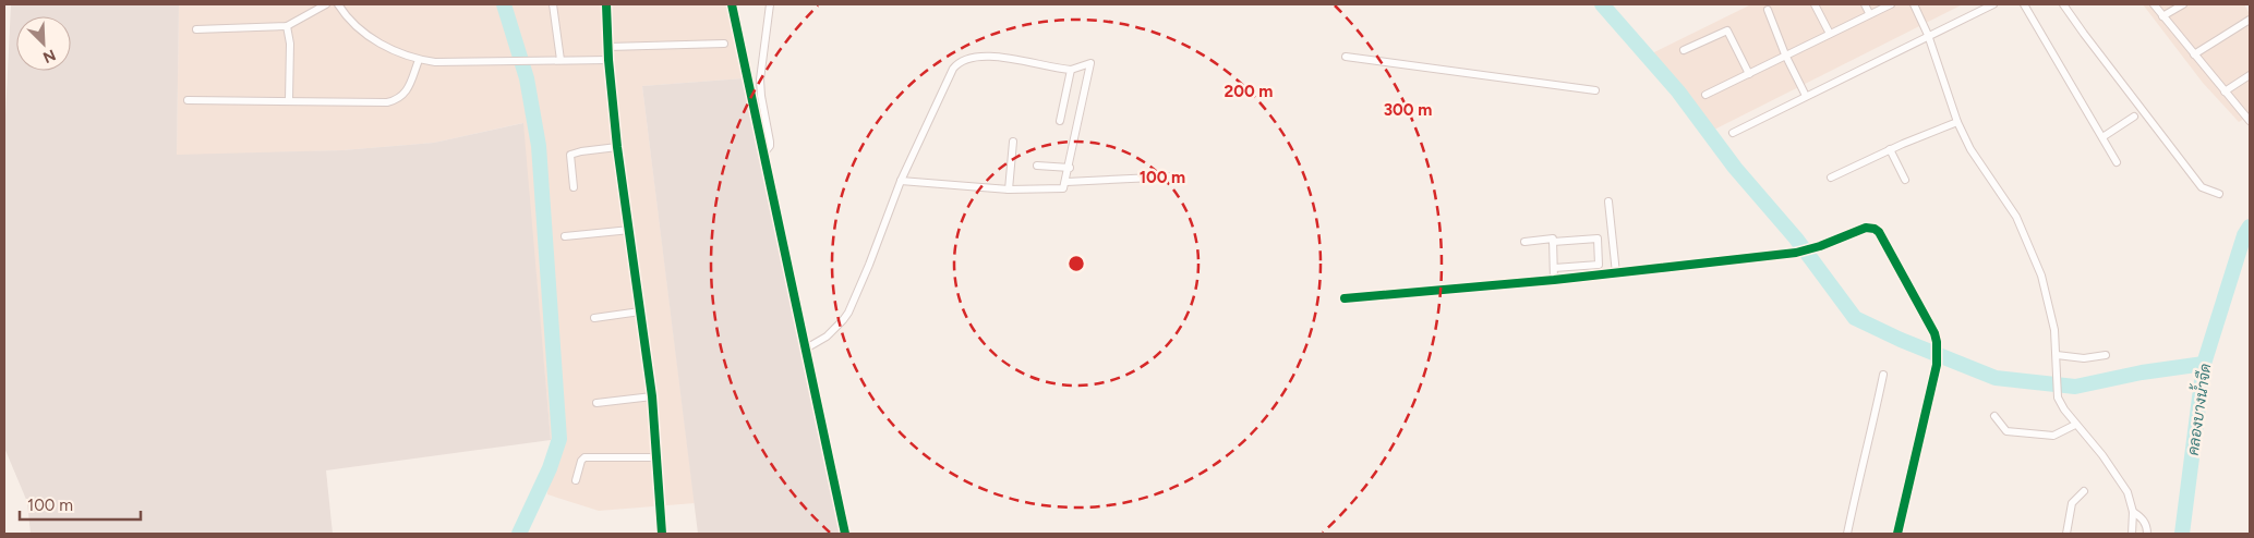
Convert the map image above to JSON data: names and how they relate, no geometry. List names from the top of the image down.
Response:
{
  "water": ["คลองบางน้ำจืด"],
  "scale_bar": "100 m",
  "north": "bottom right",
  "rings": ["200 m", "300 m", "100 m"]
}
